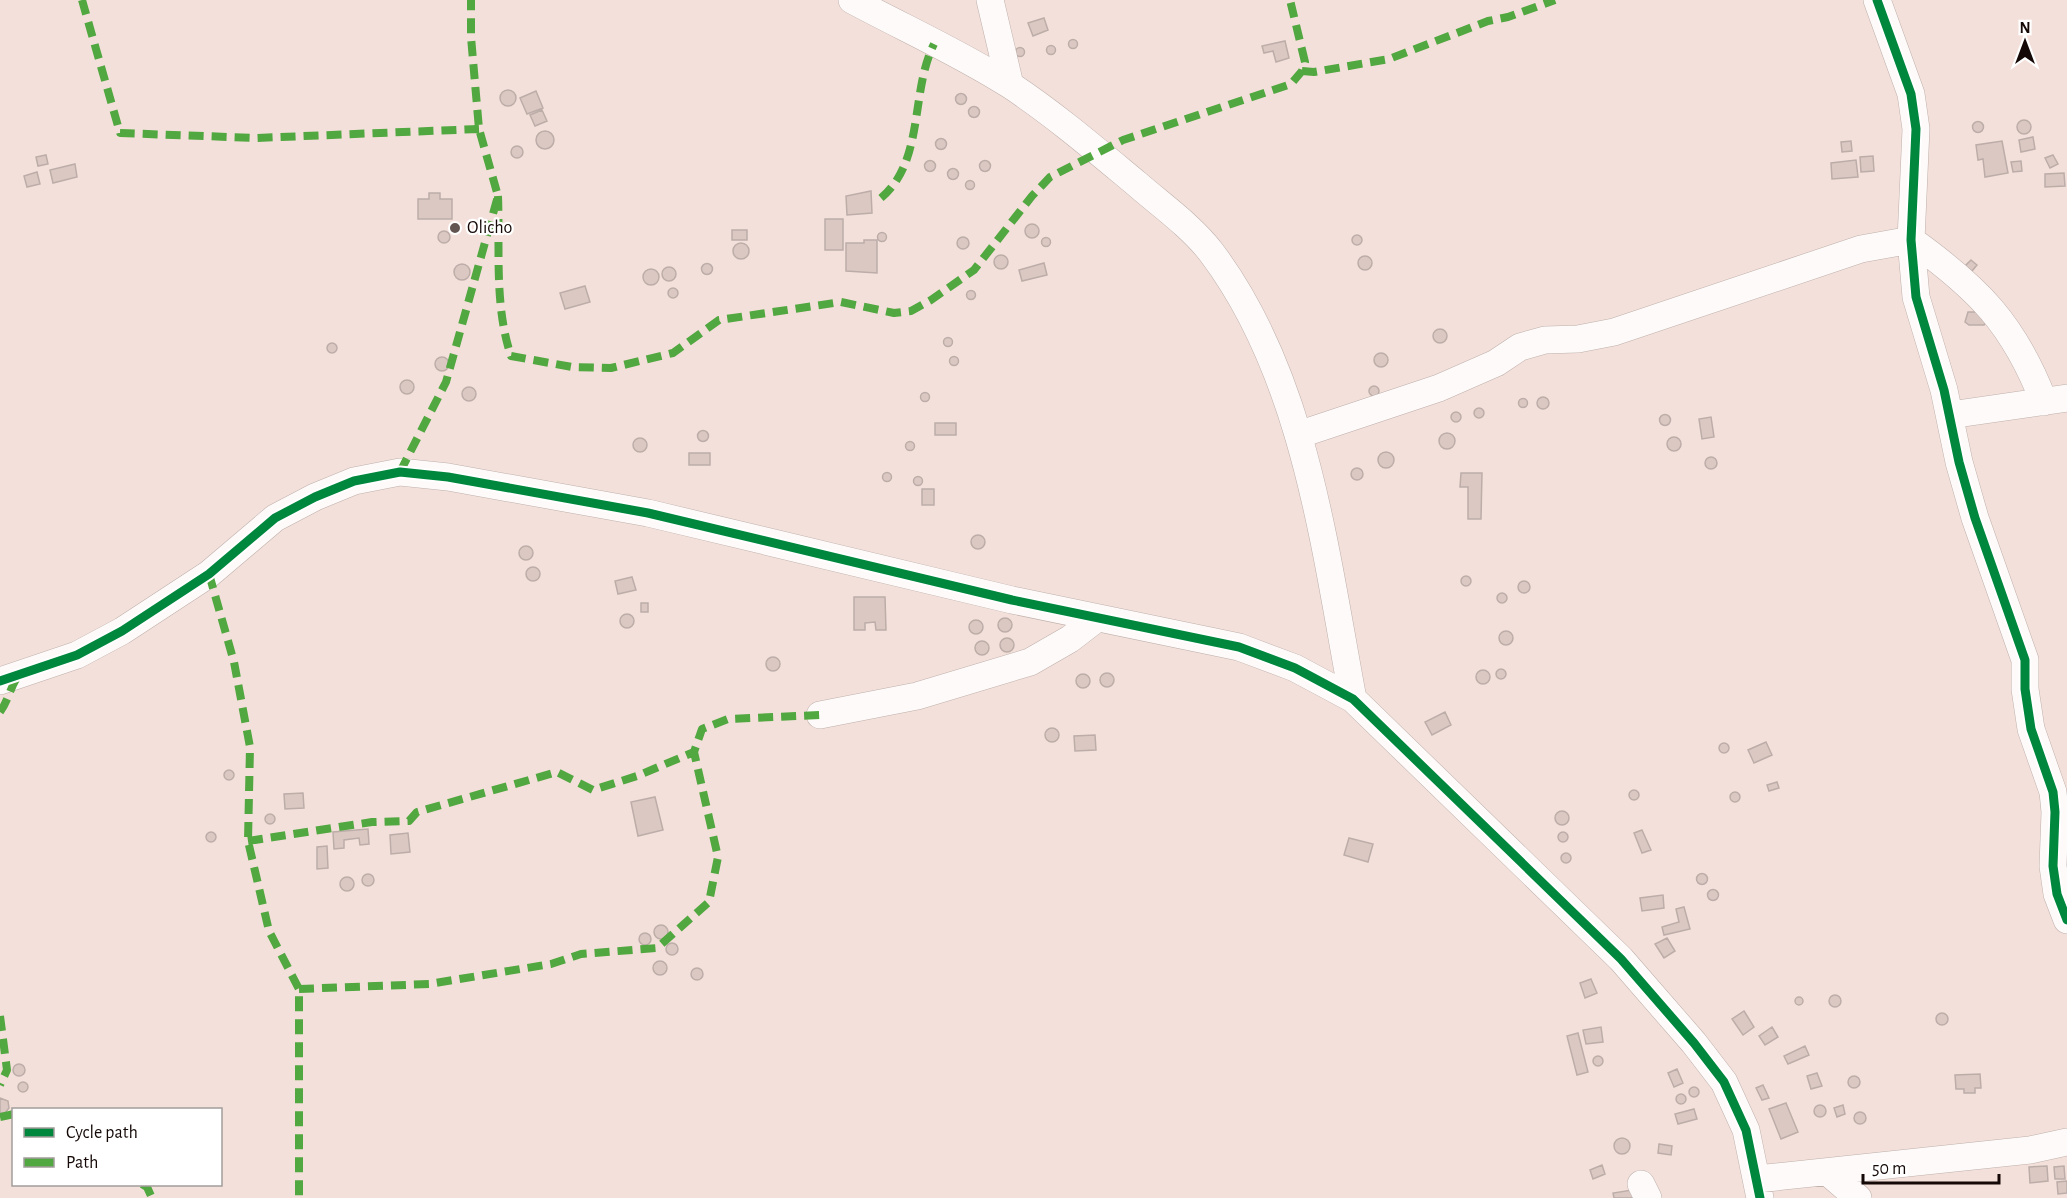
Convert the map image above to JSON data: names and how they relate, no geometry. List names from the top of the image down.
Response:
{
  "places": ["Olicho"],
  "legend": ["Cycle path", "Path"],
  "scale_bar": "50 m",
  "north": "top"
}
